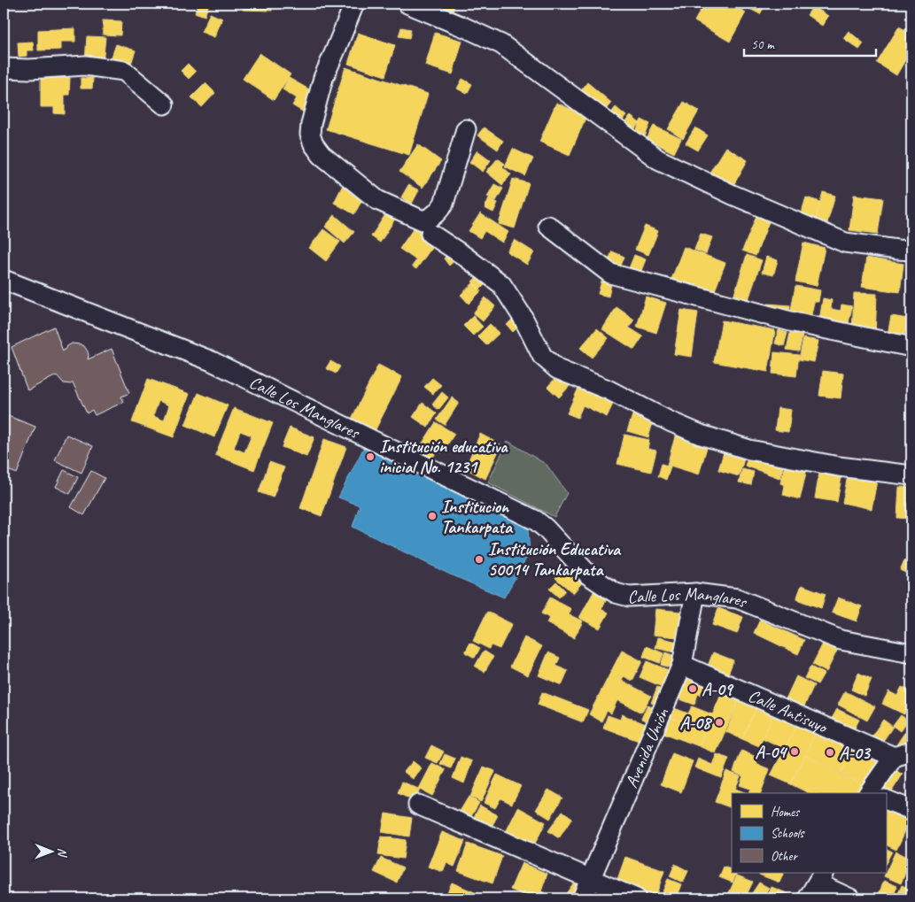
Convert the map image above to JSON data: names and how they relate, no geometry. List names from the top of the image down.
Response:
{
  "streets": {
    "street": ["Calle Los Manglares", "Calle Antisuyo", "Avenida Unión"]
  },
  "crossings": [
    ["Calle Los Manglares", "Avenida Unión"],
    ["Calle Antisuyo", "Avenida Unión"]
  ],
  "places": [
    "Institución educativa inicial No. 1231",
    "Institucion Tankarpata",
    "Institución Educativa 50014 Tankarpata",
    "A-09",
    "A-08",
    "A-04",
    "A-03"
  ],
  "legend": ["Homes", "Schools", "Other"],
  "scale_bar": "50 m",
  "north": "right"
}
